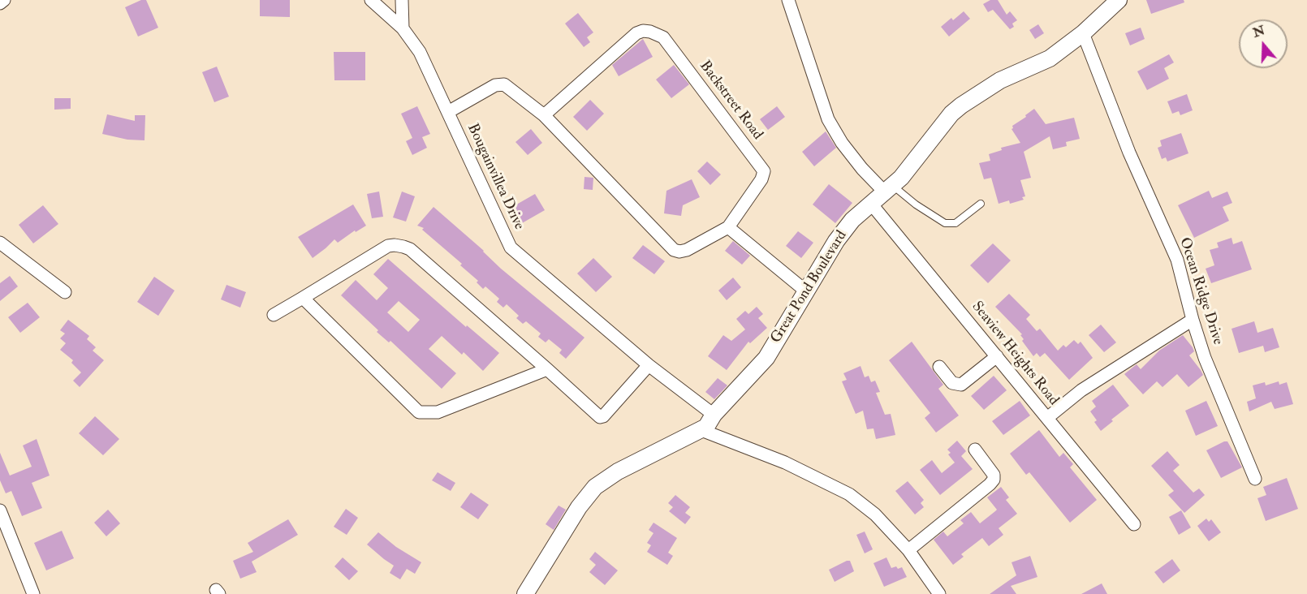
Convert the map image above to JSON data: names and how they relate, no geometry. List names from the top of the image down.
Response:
{
  "streets": {
    "street": [
      "Backstreet Road",
      "Bougainvillea Drive",
      "Great Pond Boulevard",
      "Ocean Ridge Drive",
      "Seaview Heights Road"
    ]
  },
  "crossings": [
    ["Bougainvillea Drive", "Great Pond Boulevard"],
    ["Great Pond Boulevard", "Ocean Ridge Drive"],
    ["Great Pond Boulevard", "Seaview Heights Road"]
  ],
  "north": "top"
}
